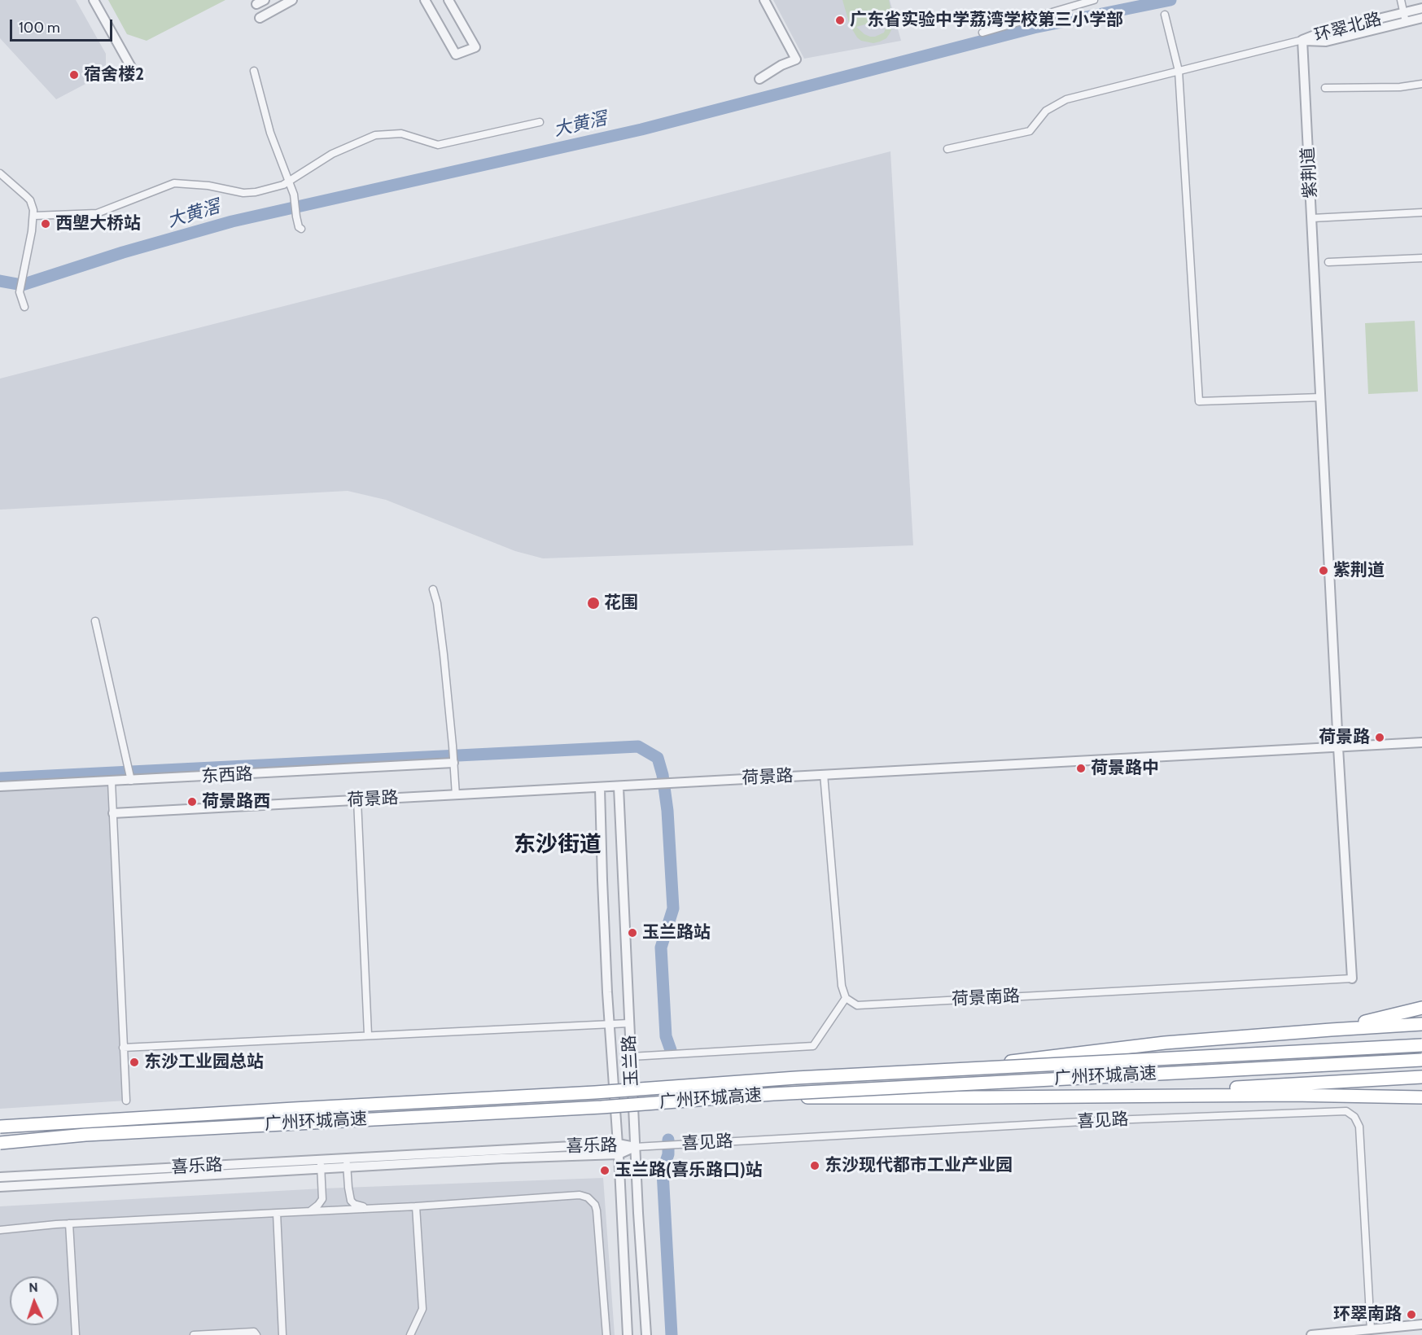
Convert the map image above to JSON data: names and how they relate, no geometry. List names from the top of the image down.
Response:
{
  "streets": {
    "highway": ["广州环城高速"],
    "street": [
      "环翠北路",
      "紫荆道",
      "东西路",
      "荷景路",
      "荷景南路",
      "玉兰路",
      "喜见路",
      "喜乐路"
    ]
  },
  "crossings": [
    ["环翠北路", "紫荆道"],
    ["紫荆道", "荷景路"],
    ["紫荆道", "荷景南路"],
    ["荷景路", "玉兰路"],
    ["玉兰路", "喜见路"],
    ["玉兰路", "喜乐路"],
    ["喜见路", "喜乐路"]
  ],
  "districts": ["东沙街道"],
  "water": ["大黄滘"],
  "places": [
    "广东省实验中学荔湾学校第三小学部",
    "宿舍楼2",
    "西塱大桥站",
    "紫荆道",
    "花围",
    "荷景路",
    "荷景路中",
    "荷景路西",
    "玉兰路站",
    "东沙工业园总站",
    "东沙现代都市工业产业园",
    "玉兰路(喜乐路口)站",
    "环翠南路"
  ],
  "scale_bar": "100 m",
  "north": "top"
}
